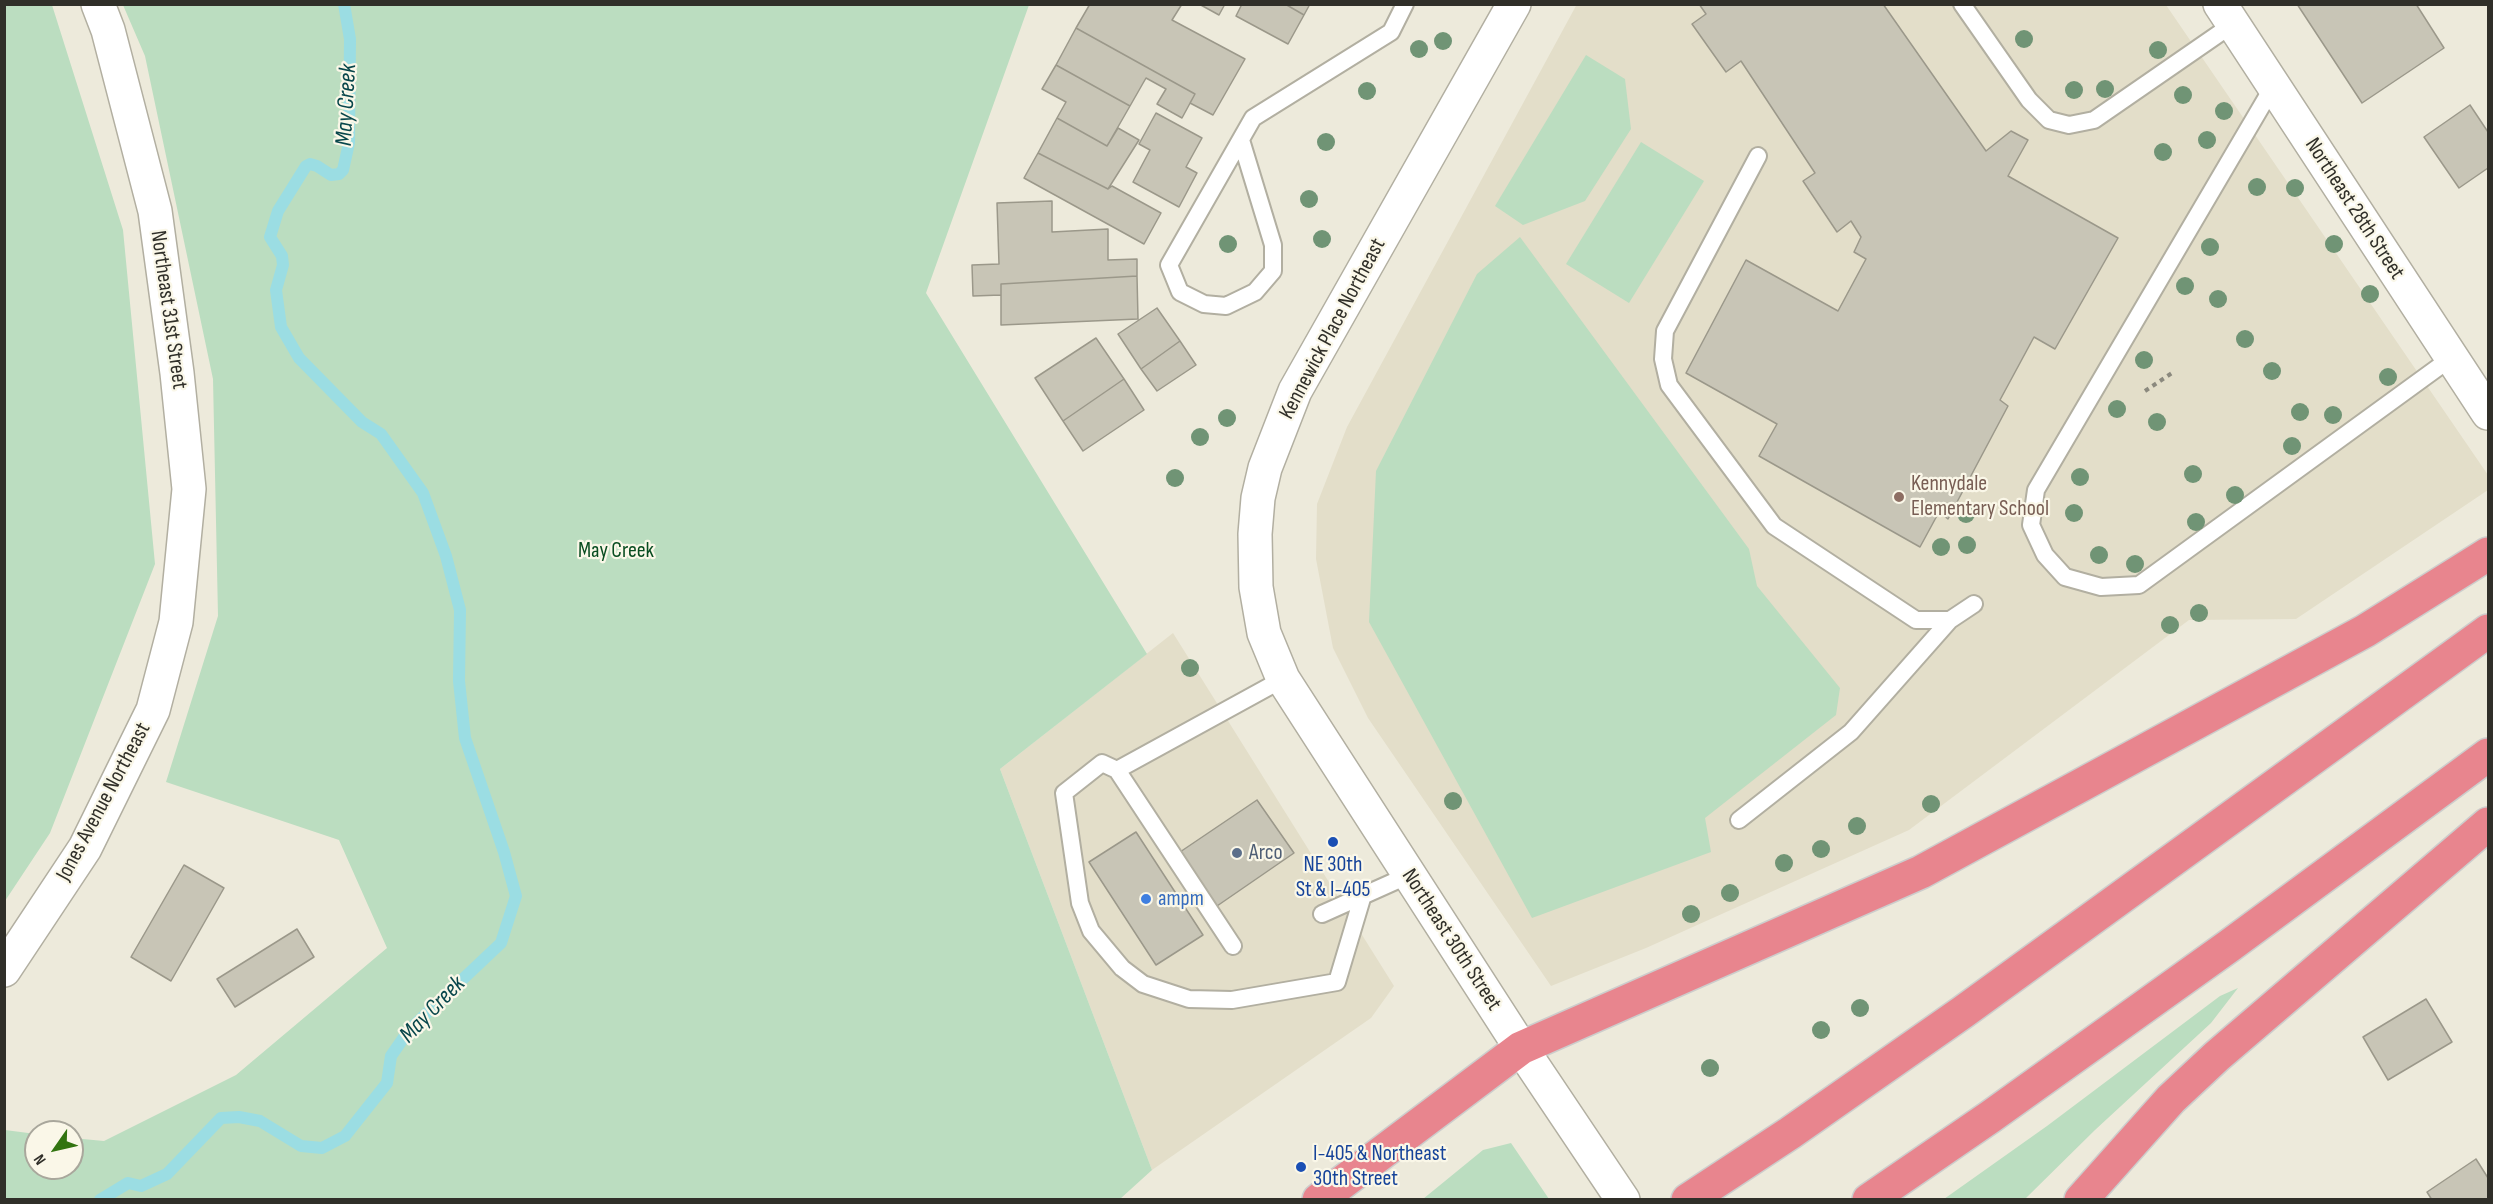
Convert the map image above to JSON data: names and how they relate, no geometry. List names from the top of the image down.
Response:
{
  "streets": {
    "street": [
      "Northeast 28th Street",
      "Northeast 31st Street",
      "Kennewick Place Northeast",
      "Jones Avenue Northeast",
      "Northeast 30th Street"
    ]
  },
  "crossings": [
    ["Northeast 31st Street", "Jones Avenue Northeast"],
    ["Kennewick Place Northeast", "Northeast 30th Street"]
  ],
  "water": ["May Creek"],
  "parks": ["May Creek"],
  "places": [
    "Kennydale Elementary School",
    "NE 30th St & I-405",
    "Arco",
    "ampm",
    "I-405 & Northeast 30th Street"
  ],
  "north": "bottom left"
}
